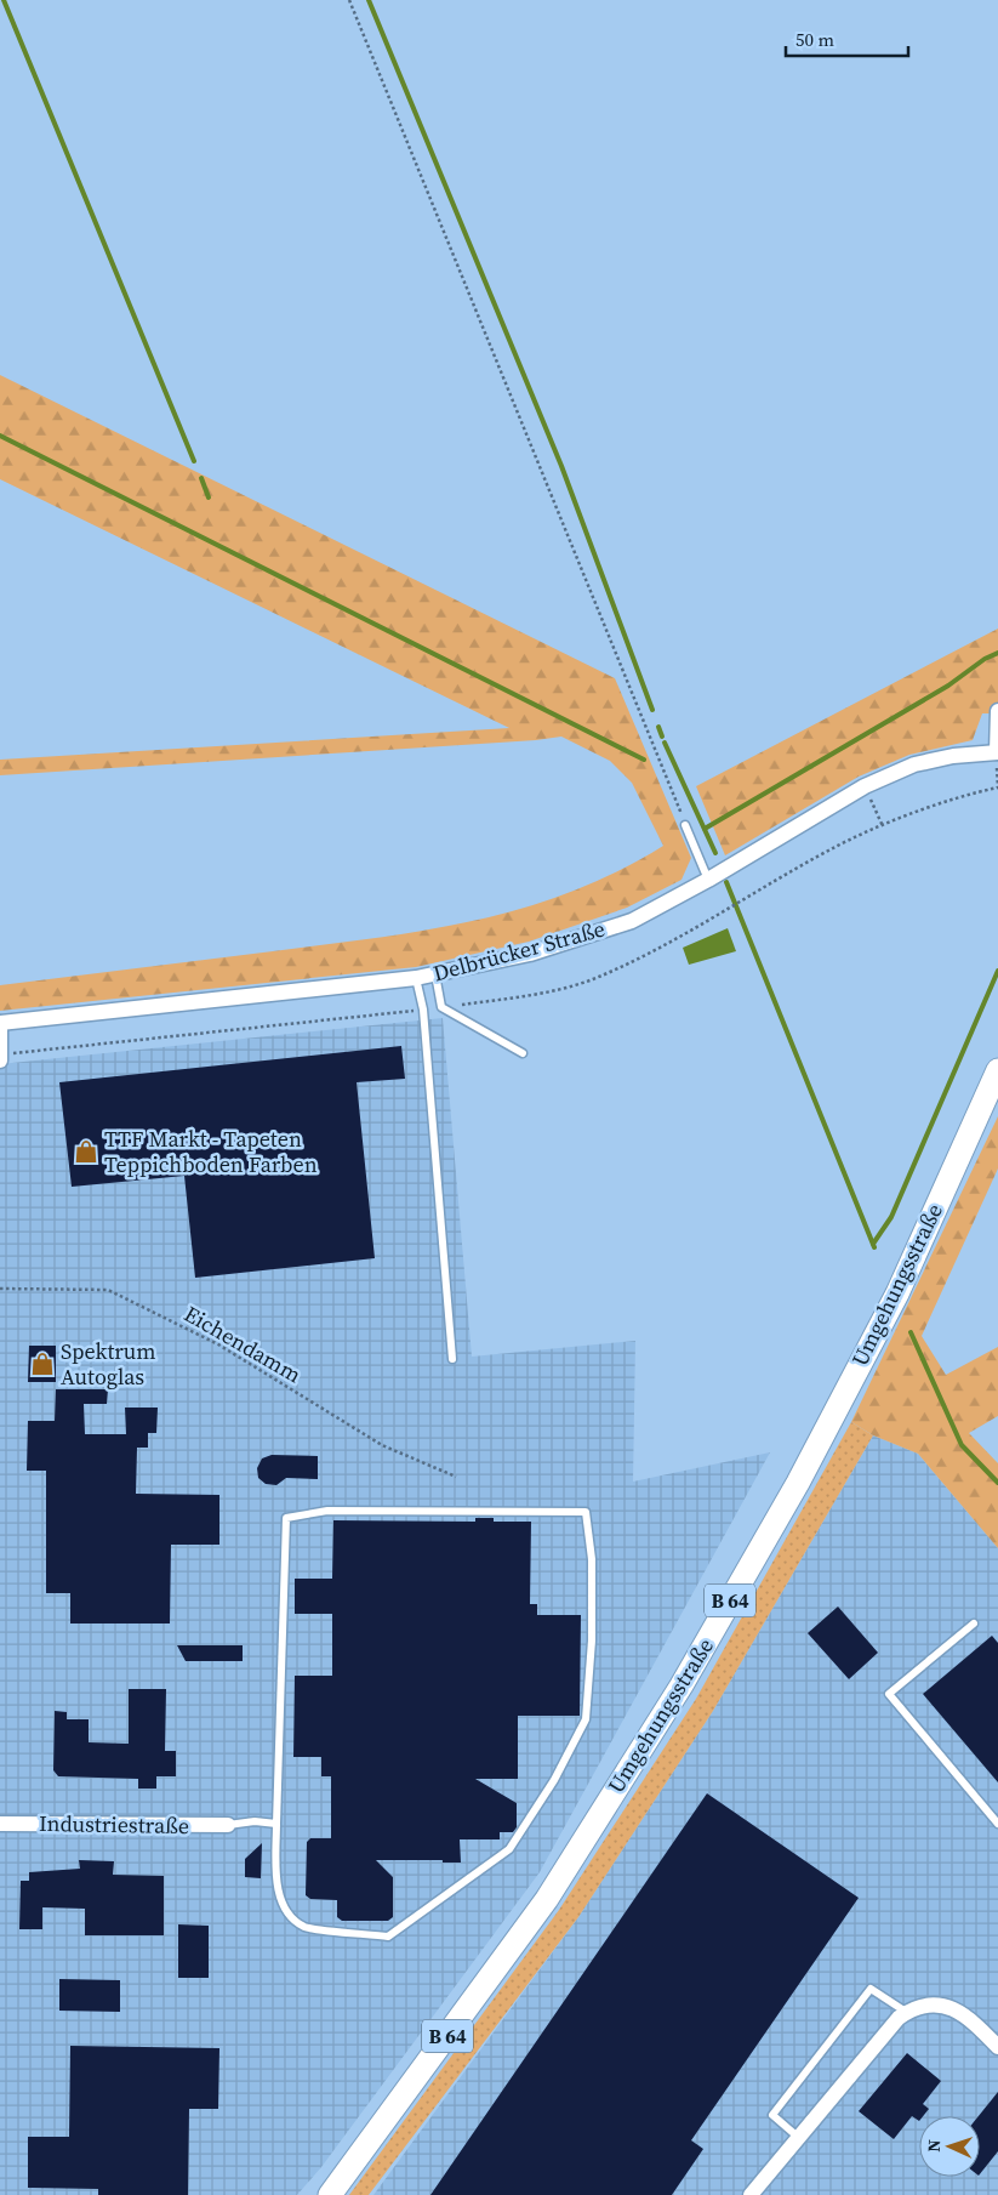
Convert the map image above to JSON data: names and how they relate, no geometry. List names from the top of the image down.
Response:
{
  "streets": {
    "main road": ["Umgehungsstraße", "B 64"],
    "street": ["Delbrücker Straße", "Industriestraße"],
    "path": ["Eichendamm"]
  },
  "places": {
    "shop": ["TTF Markt - Tapeten Teppichboden Farben", "Spektrum Autoglas"]
  },
  "scale_bar": "50 m",
  "north": "left"
}
